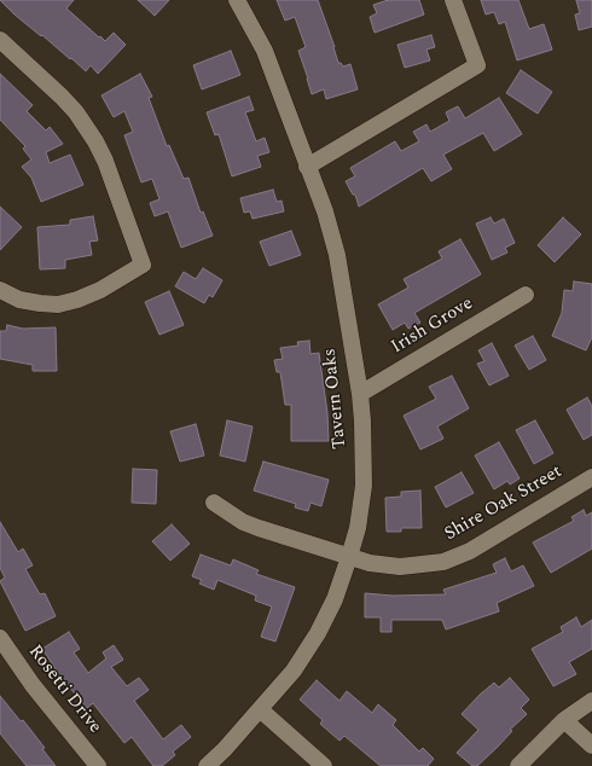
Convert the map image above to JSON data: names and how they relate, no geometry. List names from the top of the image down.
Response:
{
  "streets": {
    "street": [
      "Irish Grove",
      "Tavern Oaks",
      "Shire Oak Street",
      "Rosetti Drive"
    ]
  },
  "crossings": [
    ["Irish Grove", "Tavern Oaks"],
    ["Tavern Oaks", "Shire Oak Street"]
  ]
}
